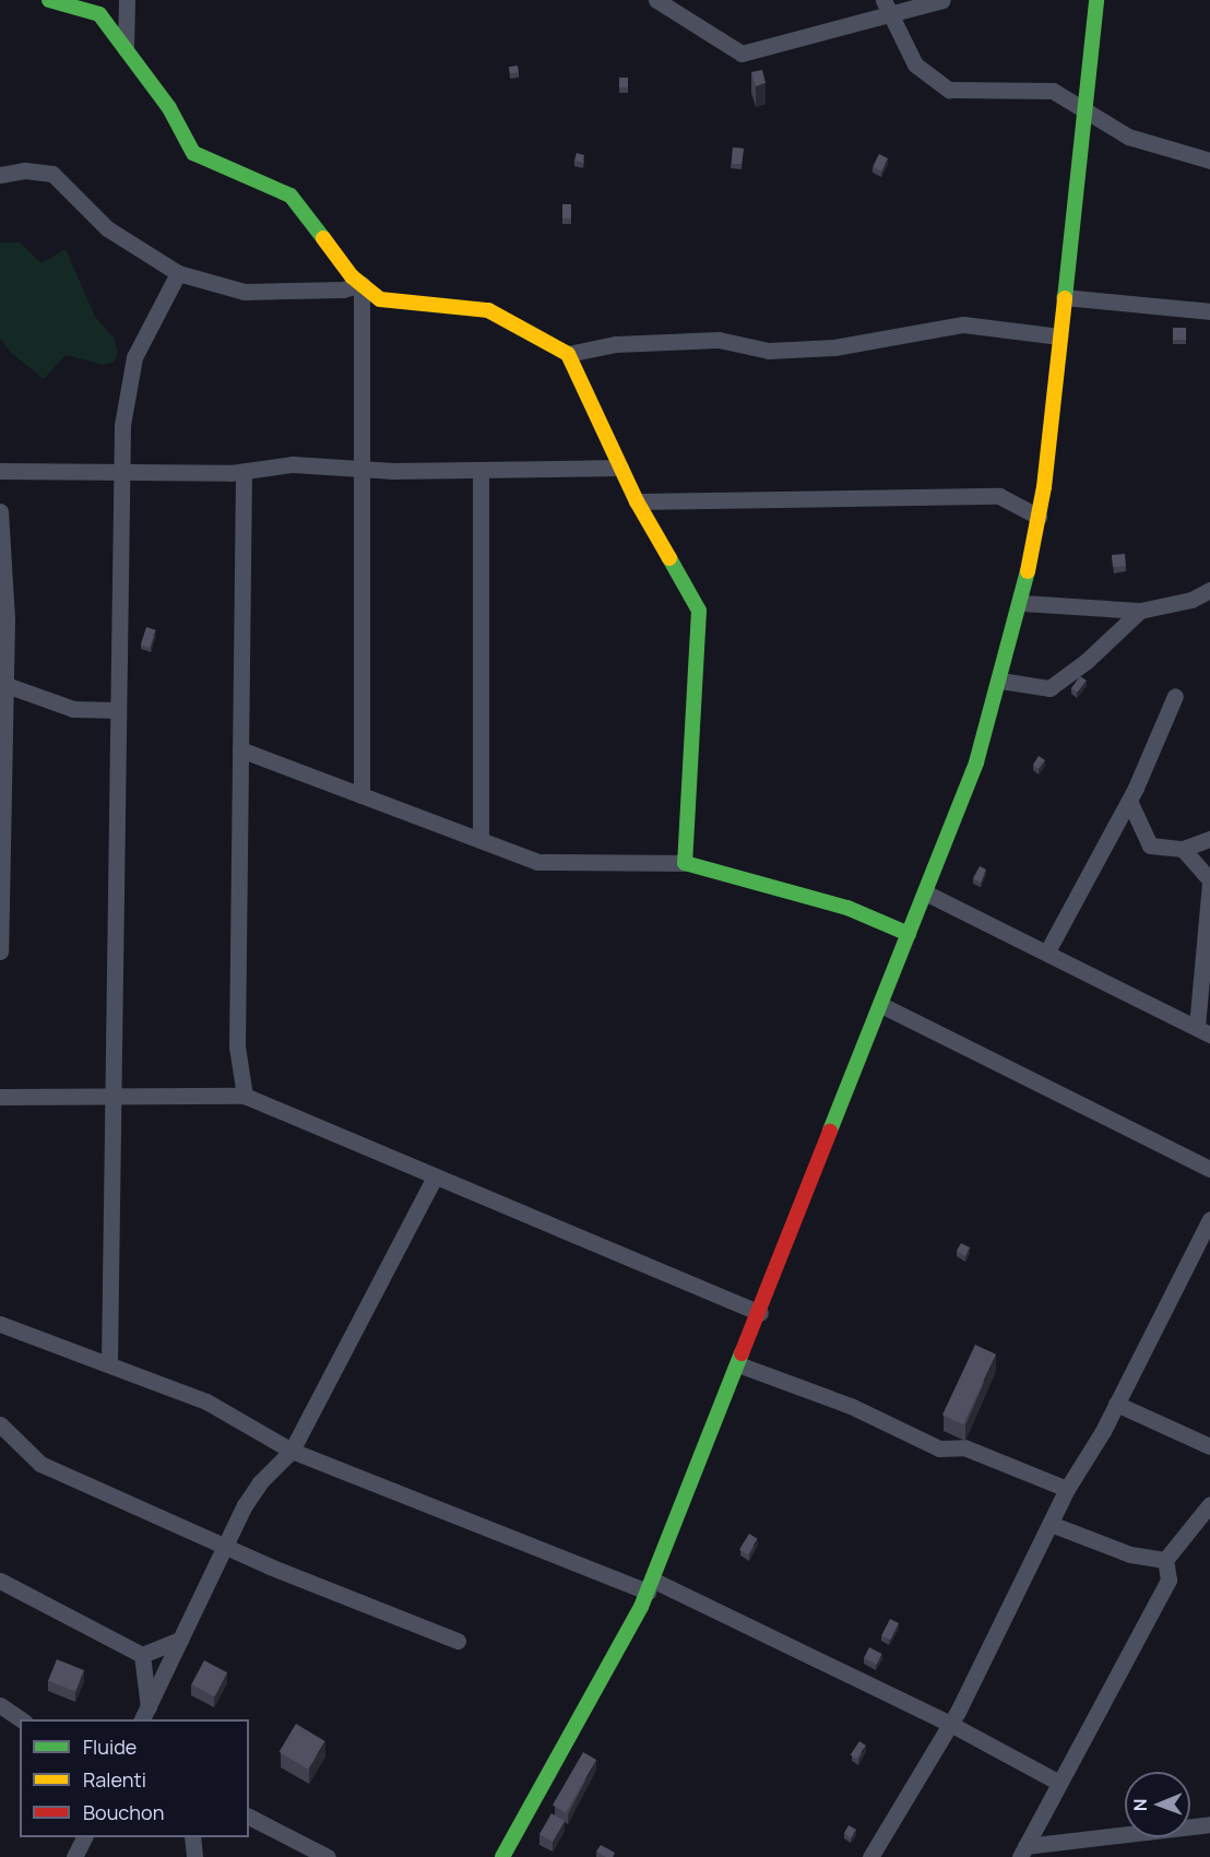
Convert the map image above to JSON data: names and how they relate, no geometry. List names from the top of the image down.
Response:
{
  "legend": ["Fluide", "Ralenti", "Bouchon"],
  "north": "left"
}
